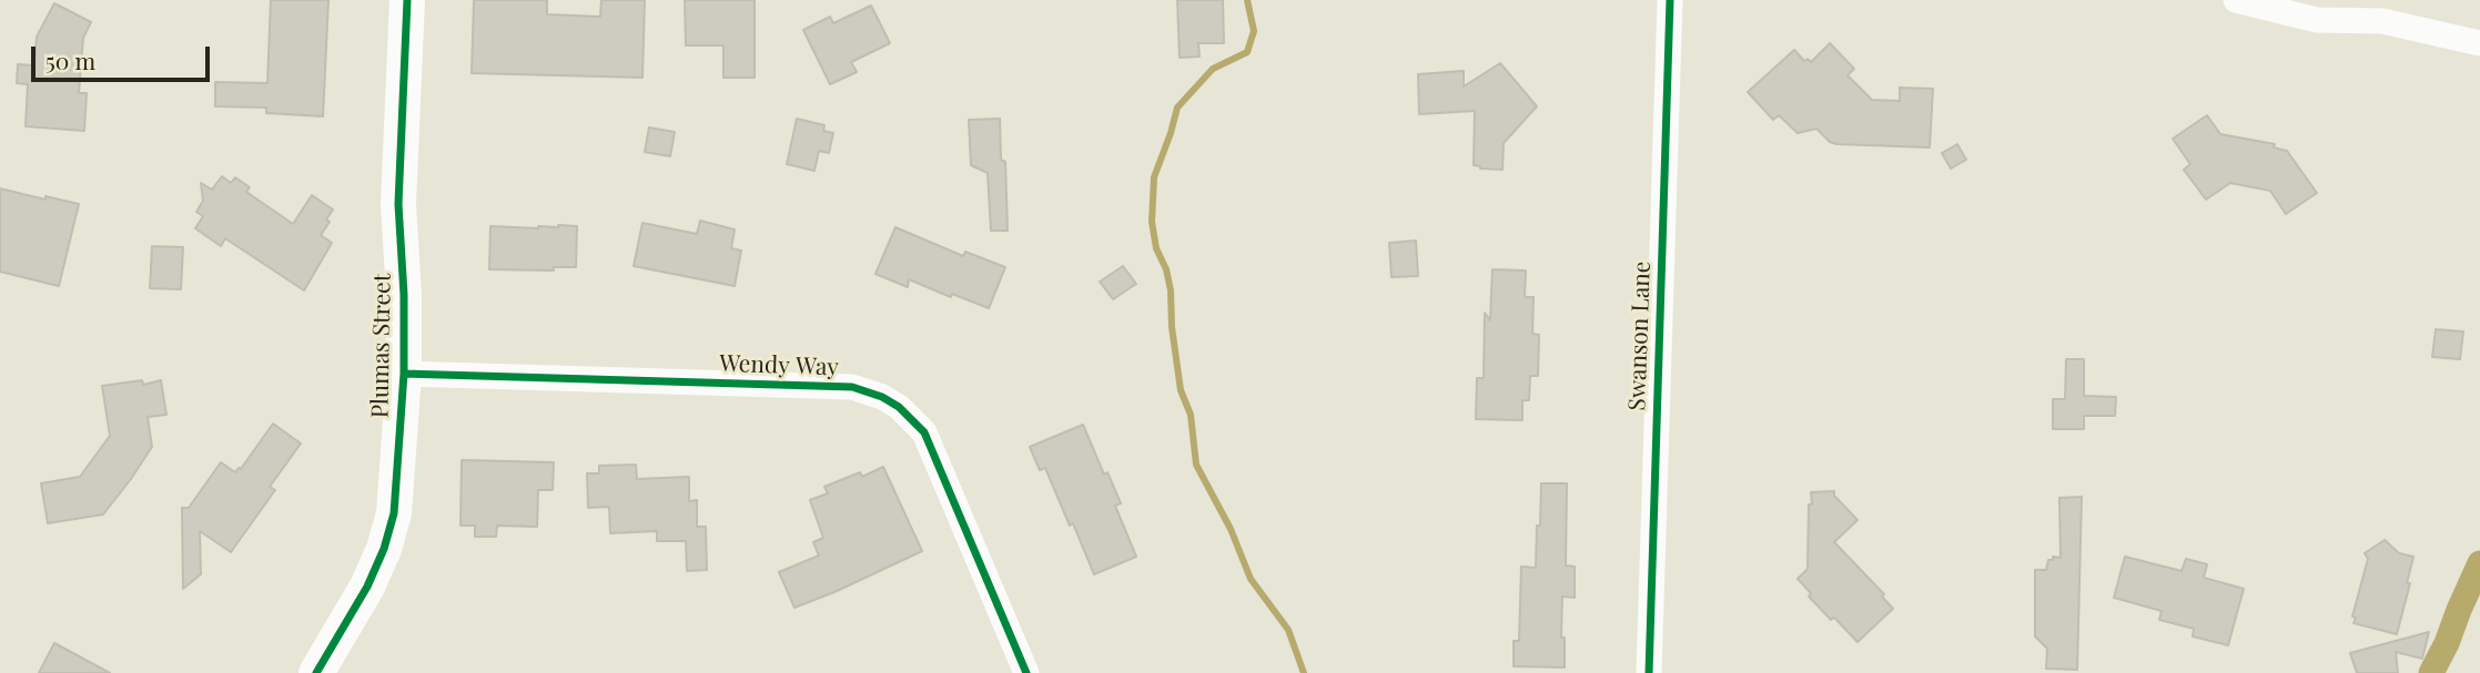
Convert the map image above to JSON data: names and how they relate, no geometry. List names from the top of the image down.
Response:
{
  "streets": {
    "street": ["Swanson Lane", "Plumas Street", "Wendy Way"]
  },
  "crossings": [
    ["Plumas Street", "Wendy Way"]
  ],
  "scale_bar": "50 m"
}
